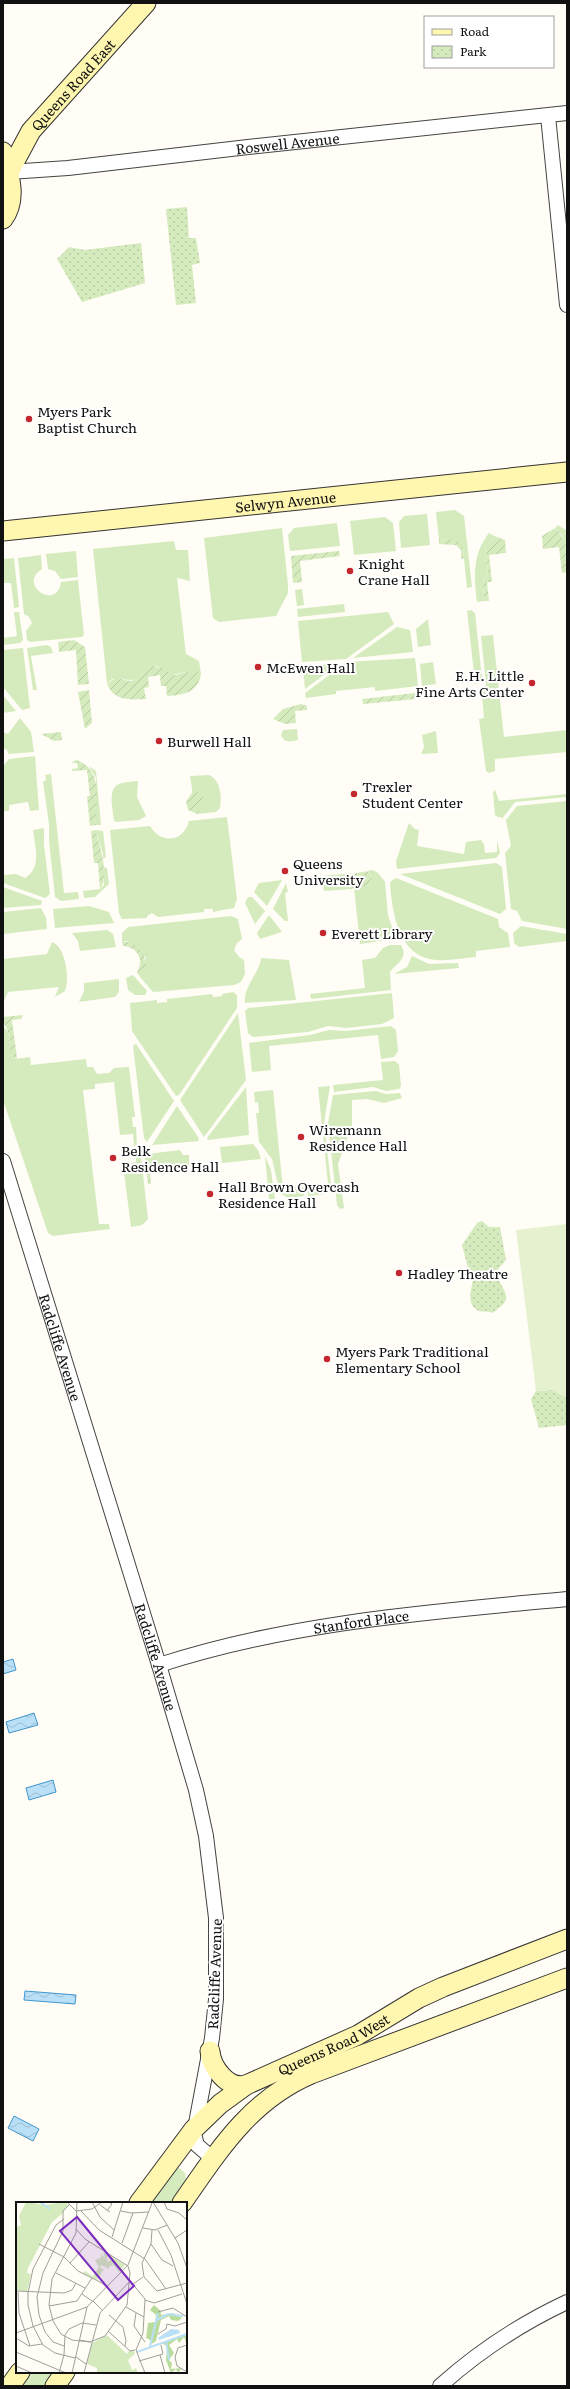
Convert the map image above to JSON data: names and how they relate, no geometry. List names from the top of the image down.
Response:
{
  "streets": {
    "street": [
      "Queens Road East",
      "Roswell Avenue",
      "Selwyn Avenue",
      "Radcliffe Avenue",
      "Stanford Place",
      "Queens Road West"
    ]
  },
  "crossings": [
    ["Queens Road East", "Roswell Avenue"],
    ["Radcliffe Avenue", "Stanford Place"],
    ["Radcliffe Avenue", "Queens Road West"]
  ],
  "places": [
    "Myers Park Baptist Church",
    "Knight Crane Hall",
    "McEwen Hall",
    "E.H. Little Fine Arts Center",
    "Burwell Hall",
    "Trexler Student Center",
    "Queens University",
    "Everett Library",
    "Wiremann Residence Hall",
    "Belk Residence Hall",
    "Hall Brown Overcash Residence Hall",
    "Hadley Theatre",
    "Myers Park Traditional Elementary School"
  ],
  "legend": ["Road", "Park"]
}
